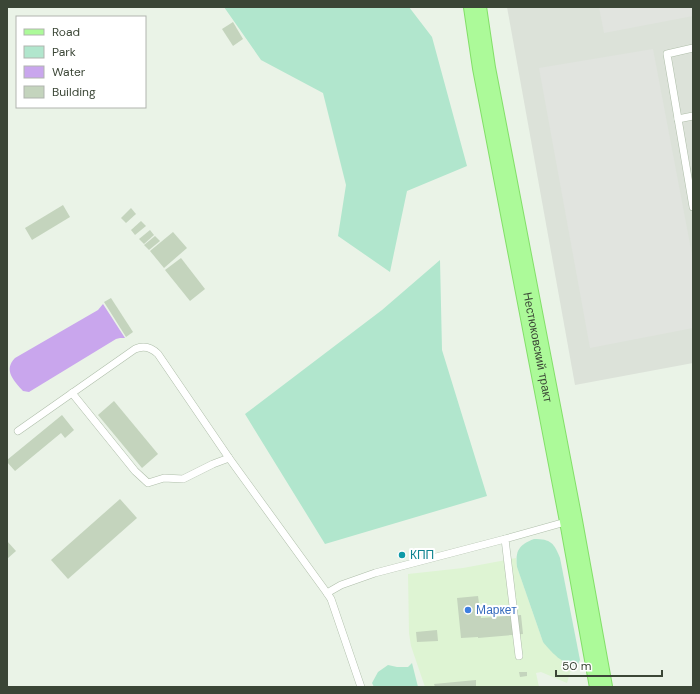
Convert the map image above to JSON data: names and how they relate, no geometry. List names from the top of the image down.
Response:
{
  "streets": {
    "main road": ["Нестюковский тракт"]
  },
  "places": ["КПП", "Маркет"],
  "legend": [
    "Road",
    "Park",
    "Water",
    "Building"
  ],
  "scale_bar": "50 m"
}
